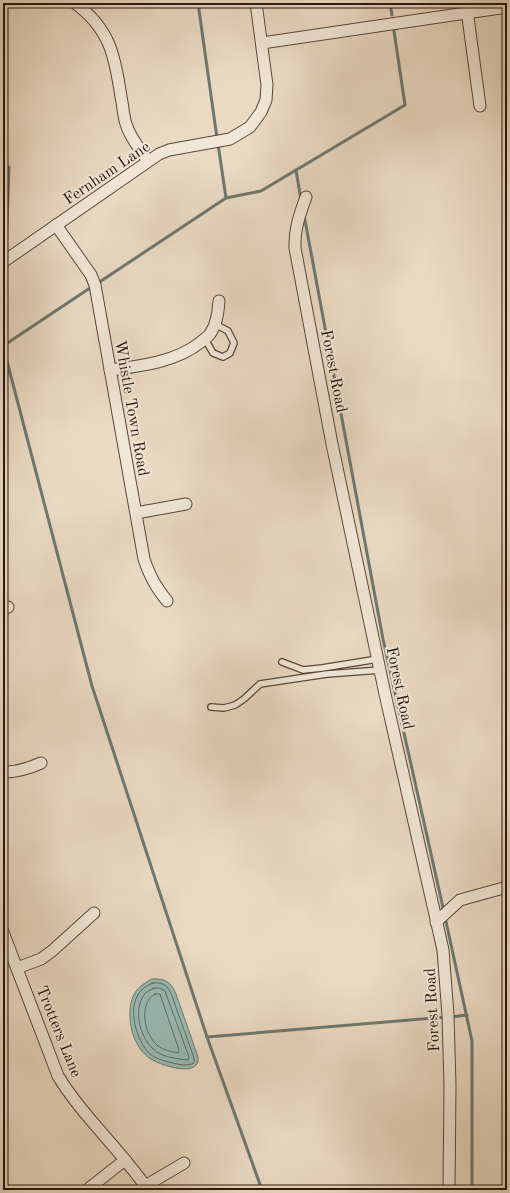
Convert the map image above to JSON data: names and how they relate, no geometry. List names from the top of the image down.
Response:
{
  "streets": {
    "street": [
      "Fernham Lane",
      "Forest Road",
      "Whistle Town Road",
      "Trotters Lane"
    ]
  },
  "crossings": [
    ["Fernham Lane", "Whistle Town Road"]
  ]
}
